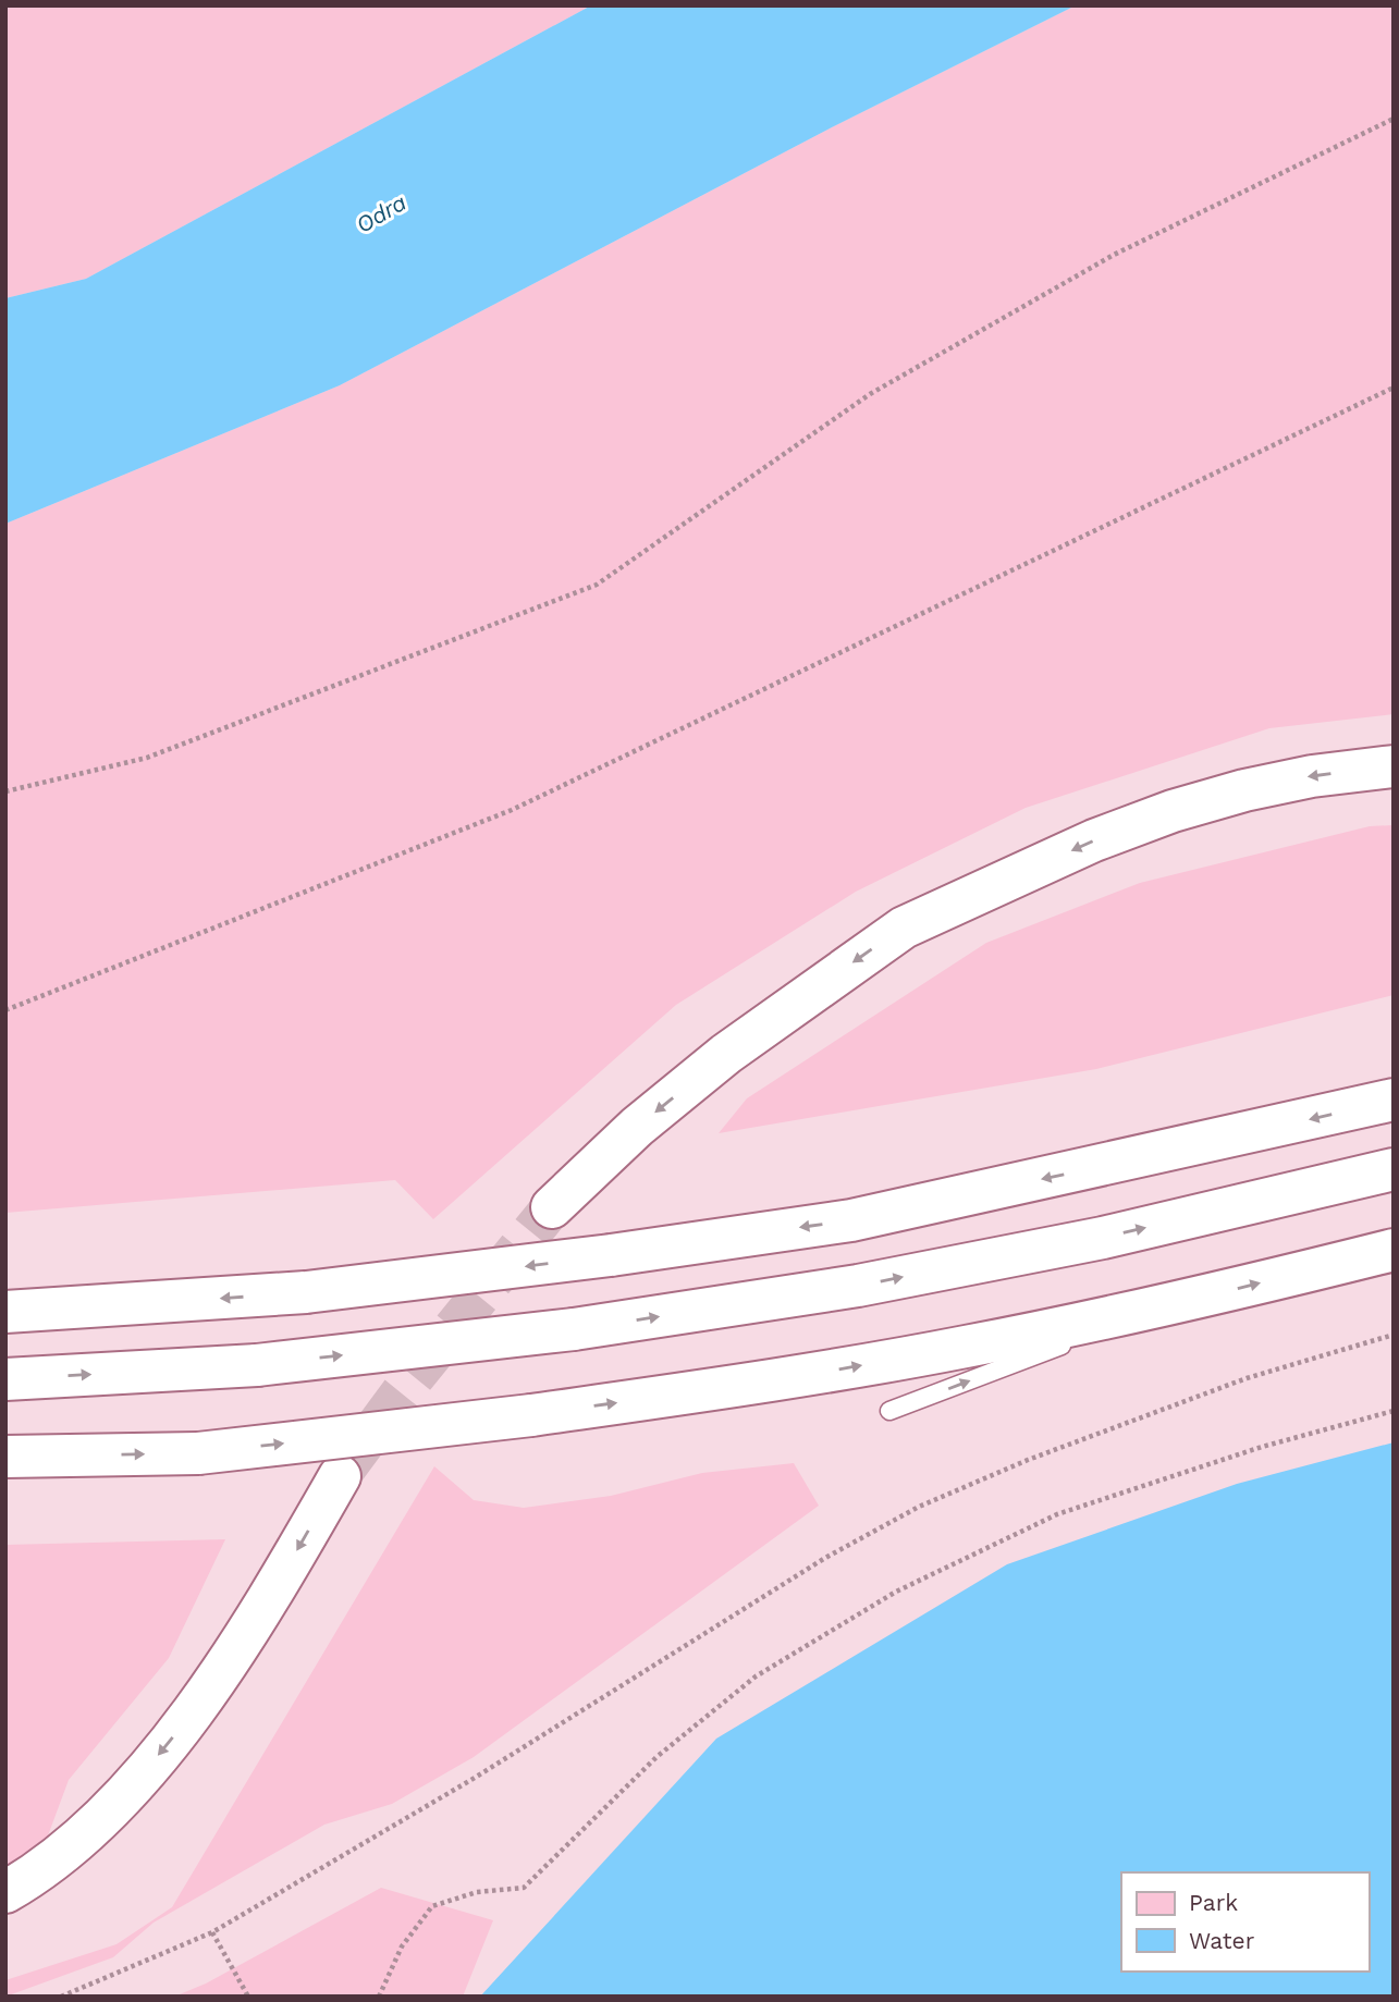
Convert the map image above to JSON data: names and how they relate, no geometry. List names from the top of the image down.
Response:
{
  "water": ["Odra"],
  "legend": ["Park", "Water"]
}
